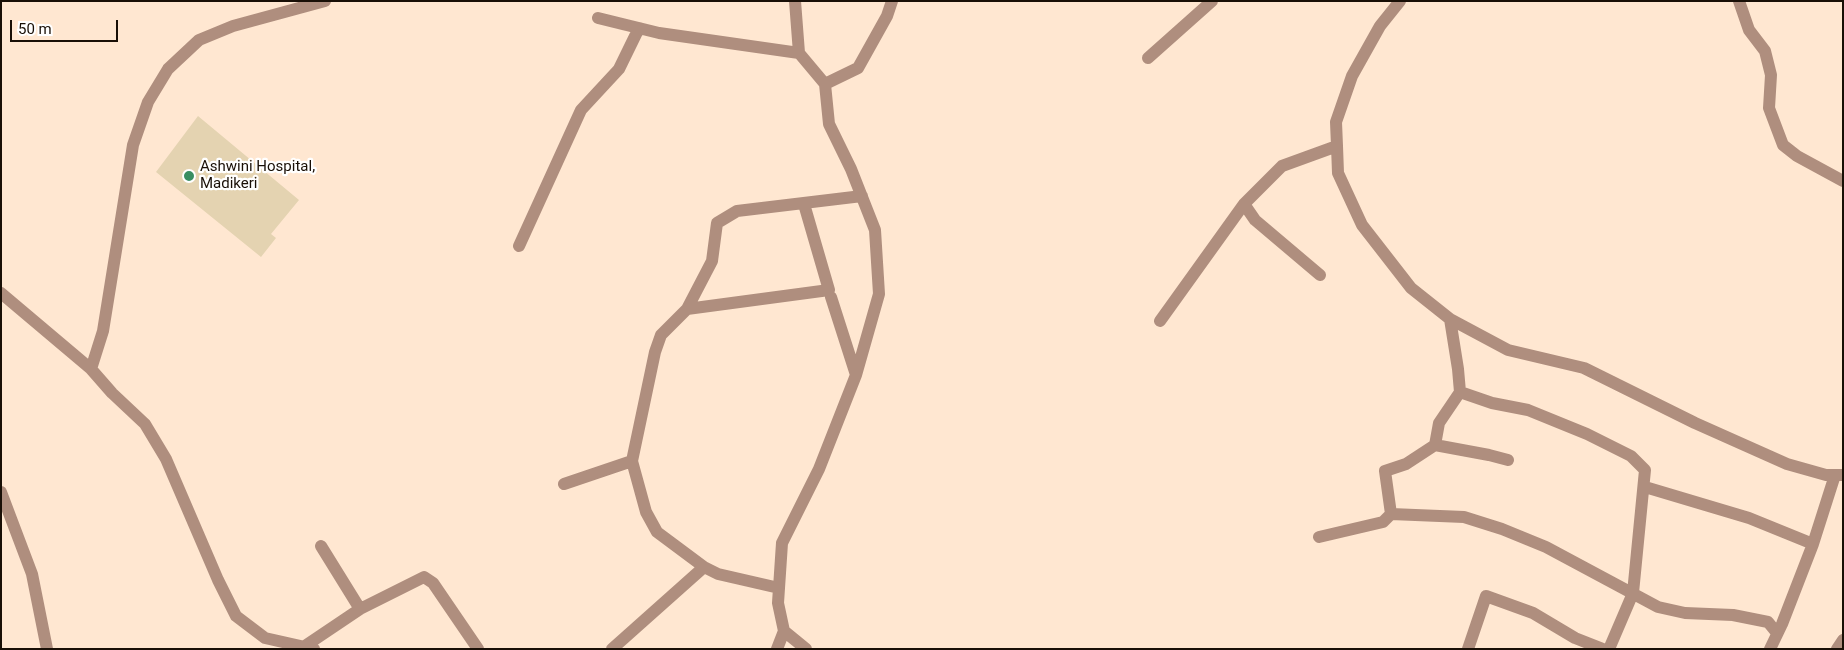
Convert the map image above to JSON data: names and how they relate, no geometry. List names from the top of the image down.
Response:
{
  "places": ["Ashwini Hospital, Madikeri"],
  "scale_bar": "50 m"
}
